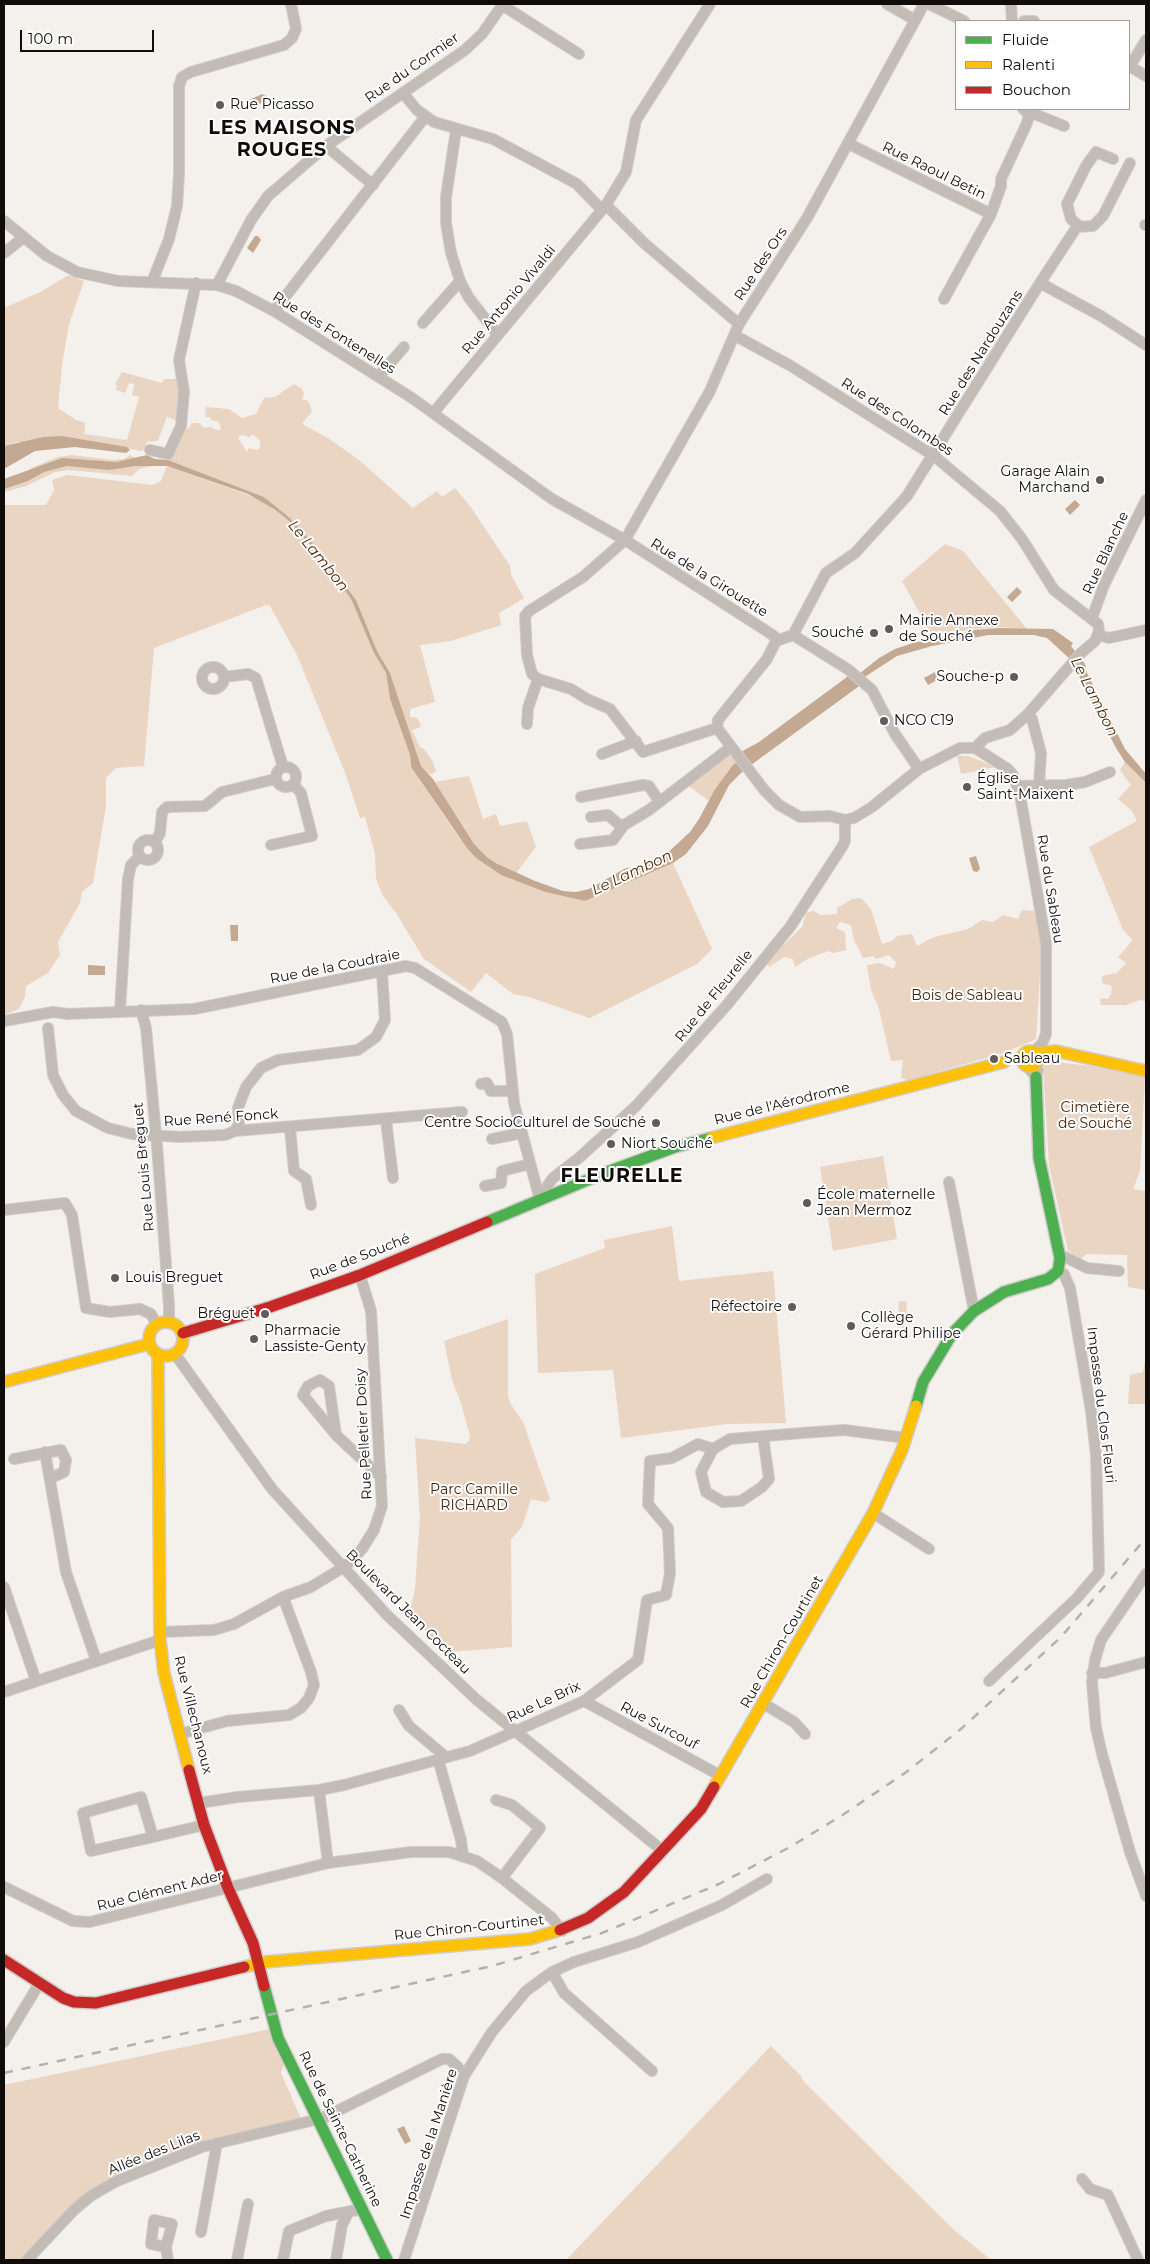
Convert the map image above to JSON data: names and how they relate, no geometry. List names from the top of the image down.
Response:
{
  "streets": {
    "street": [
      "Rue du Cormier",
      "Rue Raoul Betin",
      "Rue des Ors",
      "Rue Antonio Vivaldi",
      "Rue des Fontenelles",
      "Rue des Nardouzans",
      "Rue des Colombes",
      "Rue Blanche",
      "Rue de la Girouette",
      "Rue du Sableau",
      "Rue de la Coudraie",
      "Rue de Fleurelle",
      "Rue de l'Aérodrome",
      "Rue René Fonck",
      "Rue Louis Breguet",
      "Rue de Souché",
      "Impasse du Clos Fleuri",
      "Rue Pelletier Doisy",
      "Boulevard Jean Cocteau",
      "Rue Chiron-Courtinet",
      "Rue Le Brix",
      "Rue Villechanoux",
      "Rue Surcouf",
      "Rue Clément Ader",
      "Rue de Sainte-Catherine",
      "Impasse de la Manière",
      "Allée des Lilas"
    ]
  },
  "crossings": [
    ["Rue du Cormier", "Rue des Fontenelles"],
    ["Rue Raoul Betin", "Rue des Ors"],
    ["Rue des Ors", "Rue des Fontenelles"],
    ["Rue des Ors", "Rue des Colombes"],
    ["Rue des Ors", "Rue de la Girouette"],
    ["Rue Antonio Vivaldi", "Rue des Fontenelles"],
    ["Rue des Fontenelles", "Rue de la Girouette"],
    ["Rue des Nardouzans", "Rue des Colombes"],
    ["Rue des Colombes", "Rue Blanche"],
    ["Rue du Sableau", "Rue de l'Aérodrome"],
    ["Rue de la Coudraie", "Rue de Fleurelle"],
    ["Rue de la Coudraie", "Rue de l'Aérodrome"],
    ["Rue de la Coudraie", "Rue Louis Breguet"],
    ["Rue de la Coudraie", "Rue de Souché"],
    ["Rue de Fleurelle", "Rue de l'Aérodrome"],
    ["Rue de Fleurelle", "Rue de Souché"],
    ["Rue de l'Aérodrome", "Rue de Souché"],
    ["Rue René Fonck", "Rue Louis Breguet"],
    ["Rue Louis Breguet", "Rue de Souché"],
    ["Rue Louis Breguet", "Boulevard Jean Cocteau"],
    ["Rue Louis Breguet", "Rue Villechanoux"],
    ["Rue de Souché", "Rue Pelletier Doisy"],
    ["Rue de Souché", "Boulevard Jean Cocteau"],
    ["Rue de Souché", "Rue Villechanoux"],
    ["Impasse du Clos Fleuri", "Rue Chiron-Courtinet"],
    ["Rue Pelletier Doisy", "Boulevard Jean Cocteau"],
    ["Rue Pelletier Doisy", "Rue Villechanoux"],
    ["Boulevard Jean Cocteau", "Rue Chiron-Courtinet"],
    ["Boulevard Jean Cocteau", "Rue Le Brix"],
    ["Boulevard Jean Cocteau", "Rue Villechanoux"],
    ["Rue Chiron-Courtinet", "Rue Villechanoux"],
    ["Rue Chiron-Courtinet", "Rue Surcouf"],
    ["Rue Chiron-Courtinet", "Rue Clément Ader"],
    ["Rue Le Brix", "Rue Villechanoux"],
    ["Rue Le Brix", "Rue Surcouf"],
    ["Rue Villechanoux", "Rue Clément Ader"],
    ["Rue Villechanoux", "Rue de Sainte-Catherine"],
    ["Rue de Sainte-Catherine", "Allée des Lilas"]
  ],
  "districts": ["LES MAISONS ROUGES", "FLEURELLE"],
  "water": ["Le Lambon"],
  "parks": ["Bois de Sableau", "Cimetière de Souché", "Parc Camille RICHARD"],
  "places": [
    "Rue Picasso",
    "Garage Alain Marchand",
    "Mairie Annexe de Souché",
    "Souché",
    "Souche-p",
    "NCO C19",
    "Église Saint-Maixent",
    "Sableau",
    "Centre SocioCulturel de Souché",
    "Niort Souché",
    "École maternelle Jean Mermoz",
    "Louis Breguet",
    "Réfectoire",
    "Bréguet",
    "Collège Gérard Philipe",
    "Pharmacie Lassiste-Genty"
  ],
  "legend": ["Fluide", "Ralenti", "Bouchon"],
  "scale_bar": "100 m"
}
